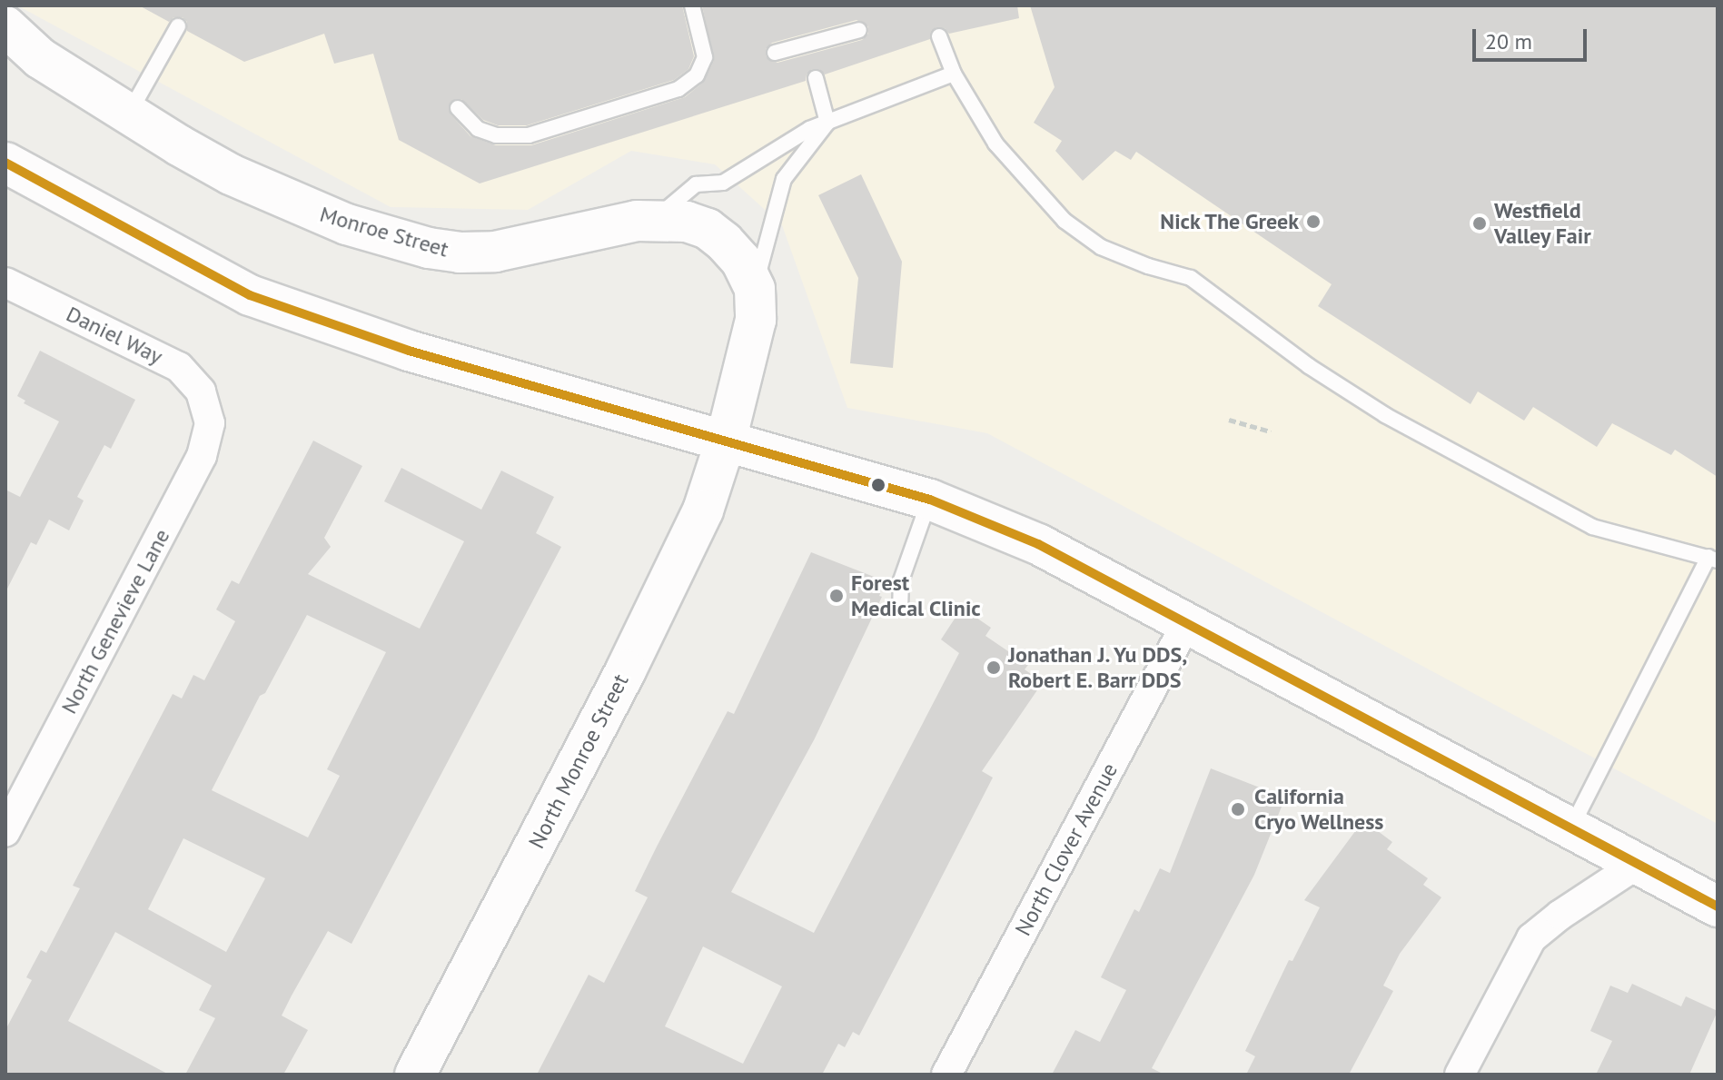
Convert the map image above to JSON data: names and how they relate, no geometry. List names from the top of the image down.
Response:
{
  "streets": {
    "main road": ["Monroe Street", "North Monroe Street"],
    "street": ["Daniel Way", "North Genevieve Lane", "North Clover Avenue"]
  },
  "crossings": [
    ["Monroe Street", "North Monroe Street"],
    ["Daniel Way", "North Genevieve Lane"]
  ],
  "places": [
    "Nick The Greek",
    "Westfield Valley Fair",
    "Forest Medical Clinic",
    "Jonathan J. Yu DDS, Robert E. Barr DDS",
    "California Cryo Wellness"
  ],
  "scale_bar": "20 m"
}
